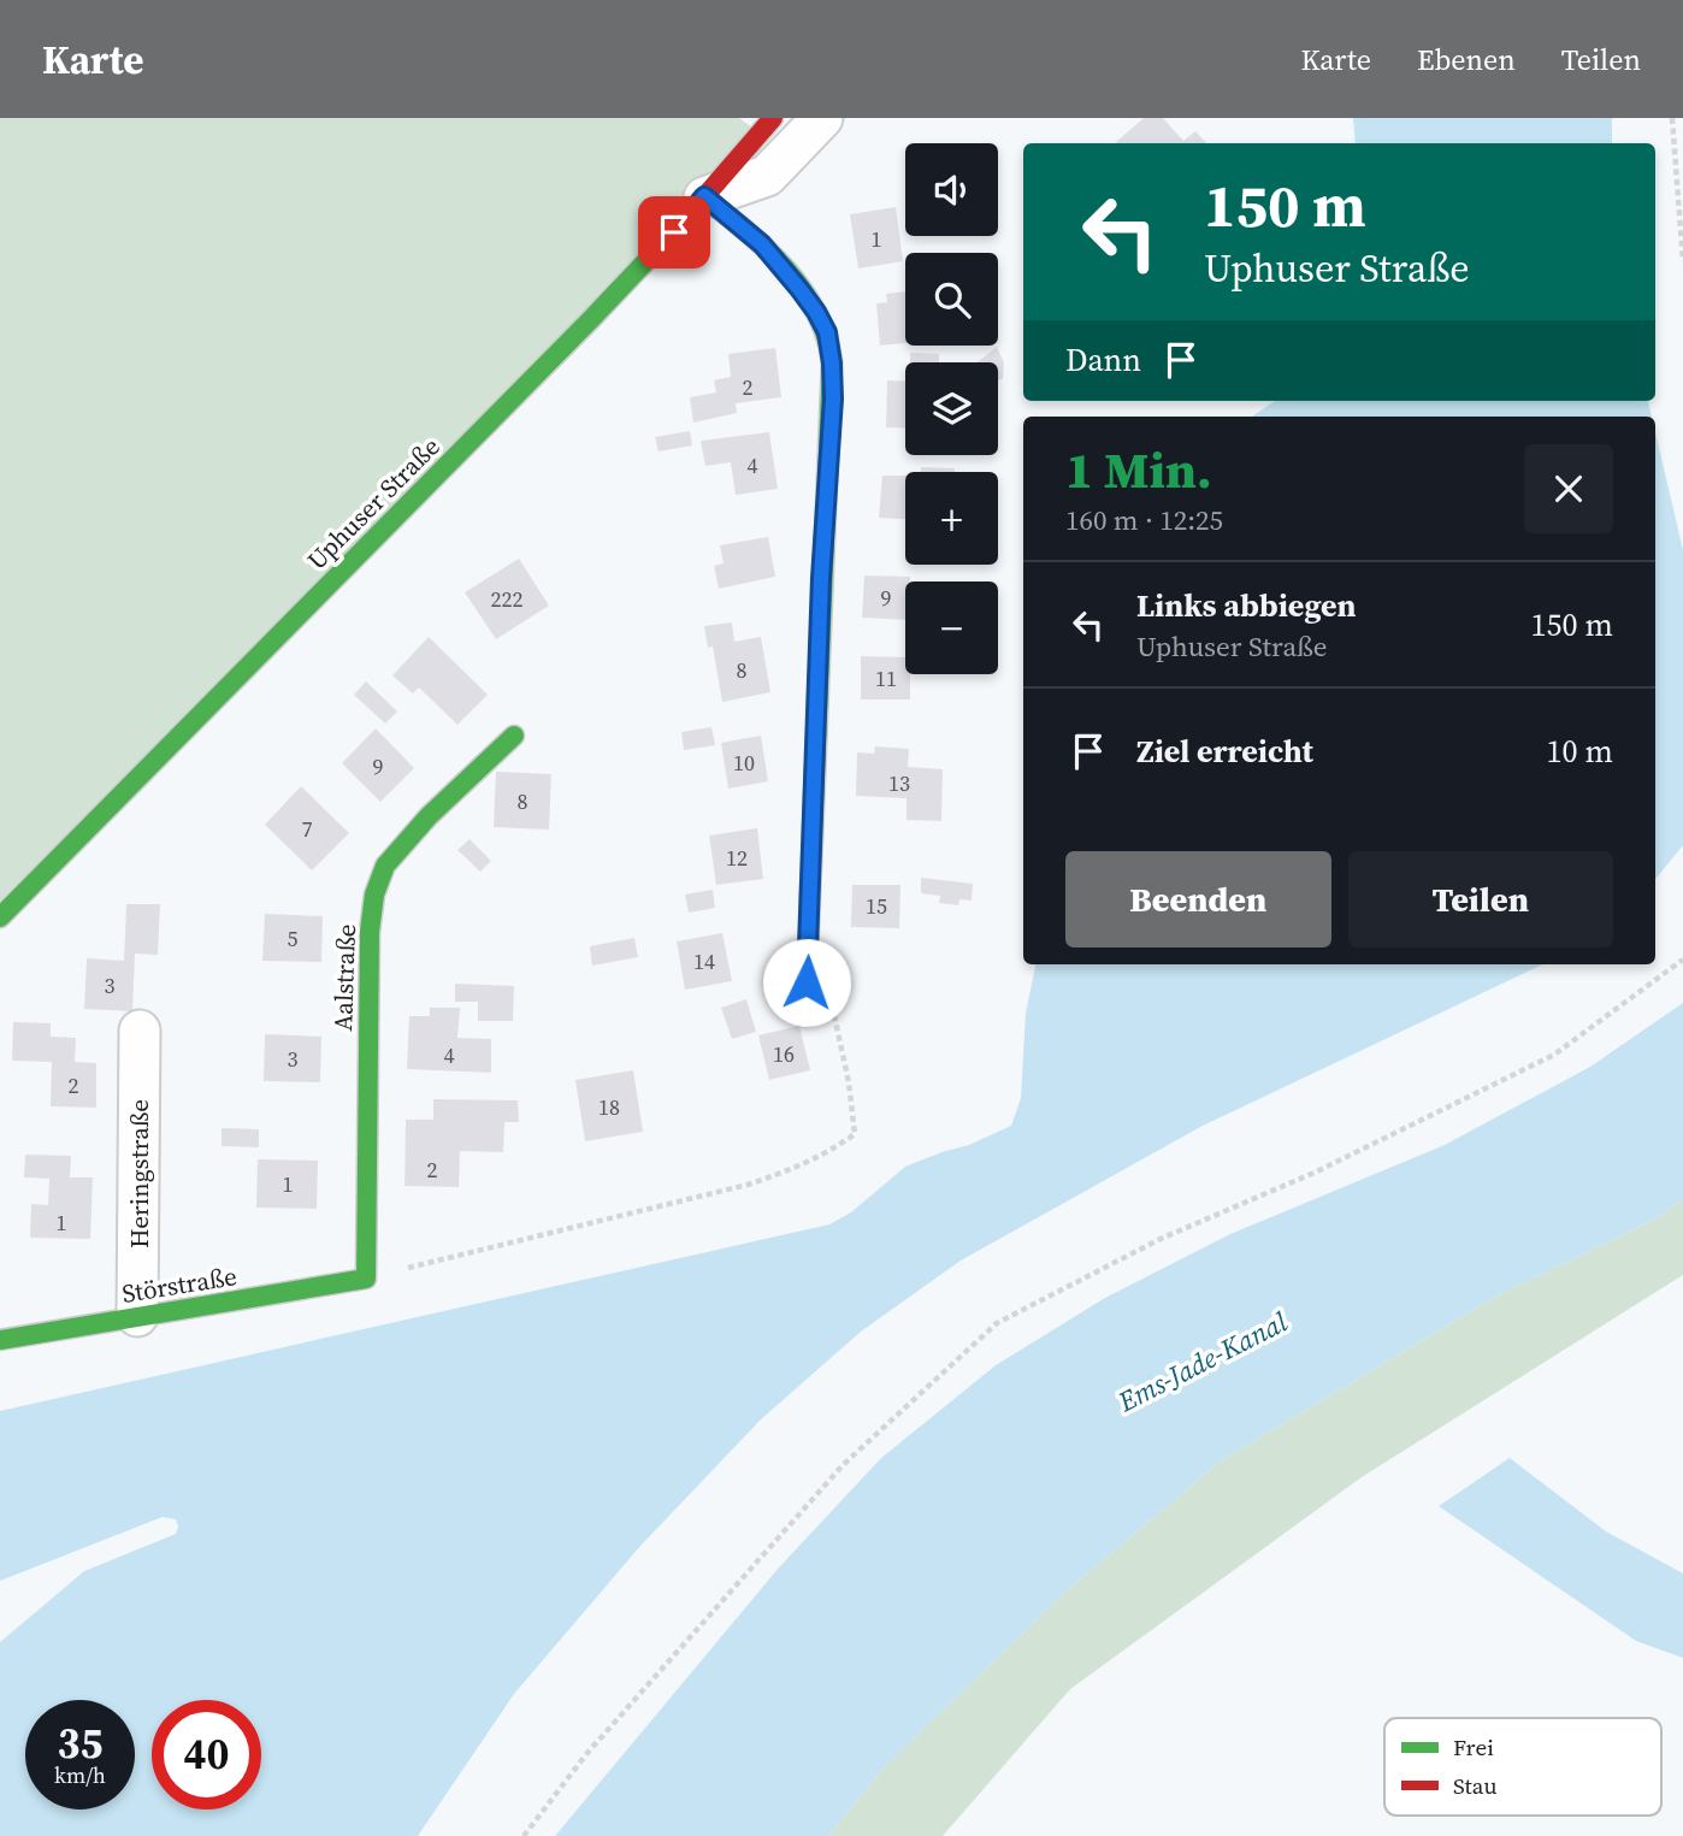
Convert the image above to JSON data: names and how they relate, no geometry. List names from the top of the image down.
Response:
{
  "streets": {
    "street": [
      "Uphuser Straße",
      "Aalstraße",
      "Heringstraße",
      "Störstraße"
    ]
  },
  "crossings": [
    ["Aalstraße", "Störstraße"],
    ["Heringstraße", "Störstraße"]
  ],
  "water": ["Ems-Jade-Kanal"],
  "house_numbers": [
    "1",
    "2",
    "4",
    "9",
    "222",
    "8",
    "11",
    "10",
    "9",
    "13",
    "8",
    "7",
    "12",
    "15",
    "5",
    "14",
    "3",
    "16",
    "4",
    "3",
    "2",
    "18",
    "2",
    "1",
    "1"
  ],
  "legend": ["Frei", "Stau"],
  "page": {
    "header": "Karte",
    "nav": ["Karte", "Ebenen", "Teilen"],
    "map_buttons": ["+", "−"],
    "turn": ["150 m", "Uphuser Straße"],
    "then": "Dann",
    "heading": ["1 Min.", "160 m · 12:25"],
    "list": [
      {
        "name": "Links abbiegen",
        "note": "Uphuser Straße",
        "value": "150 m"
      },
      {
        "name": "Ziel erreicht",
        "value": "10 m"
      }
    ],
    "buttons": ["Beenden", "Teilen"],
    "speed": "35 km/h",
    "limit": "40"
  }
}
